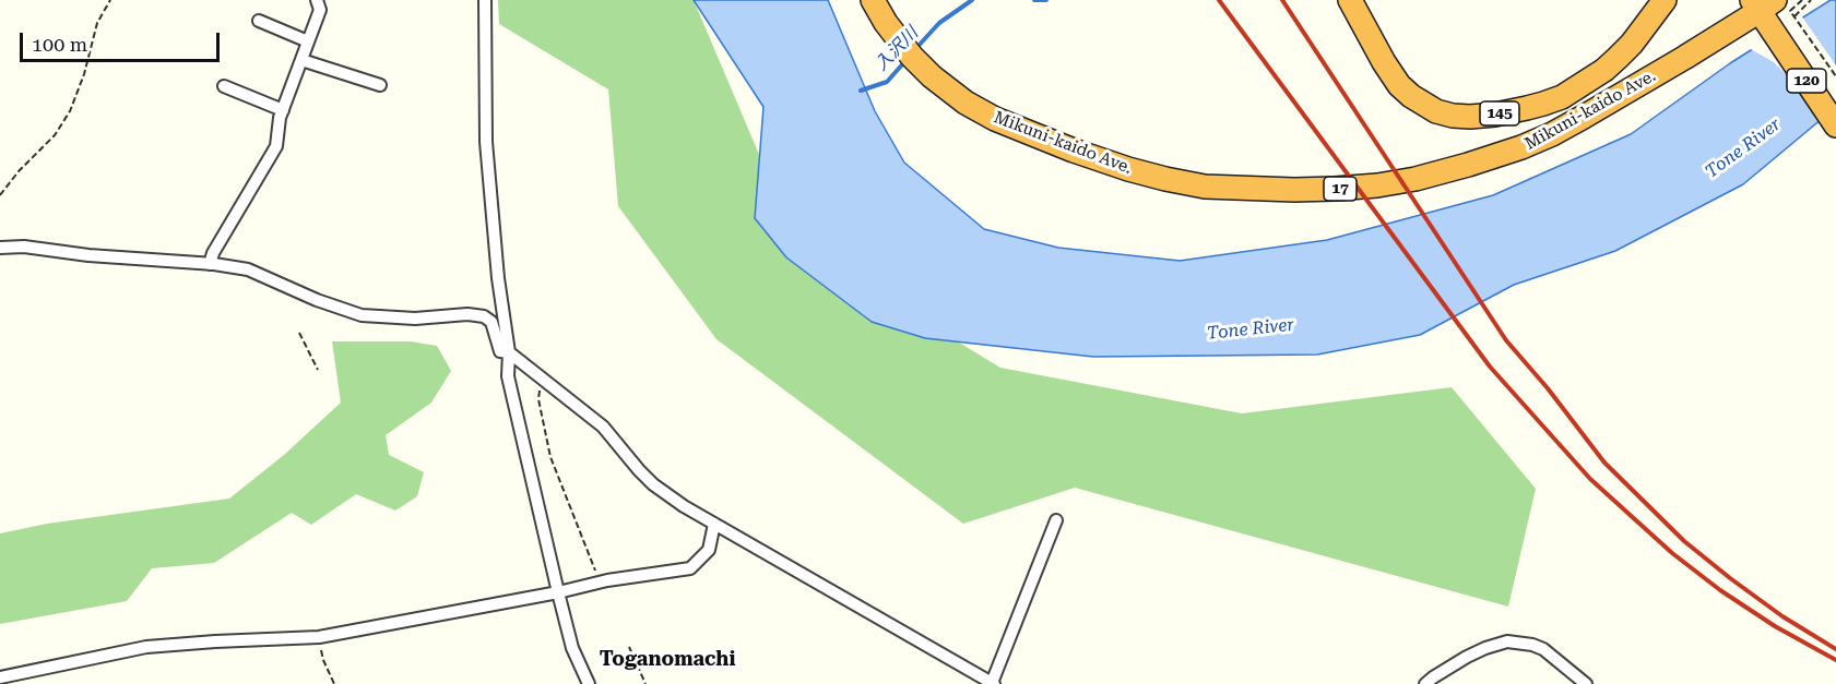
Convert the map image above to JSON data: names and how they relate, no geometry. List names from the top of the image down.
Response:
{
  "streets": {
    "highway": [
      "120",
      "Mikuni-kaido Ave.",
      "145",
      "17"
    ]
  },
  "districts": ["Toganomachi"],
  "water": ["入沢川", "Tone River"],
  "scale_bar": "100 m"
}
